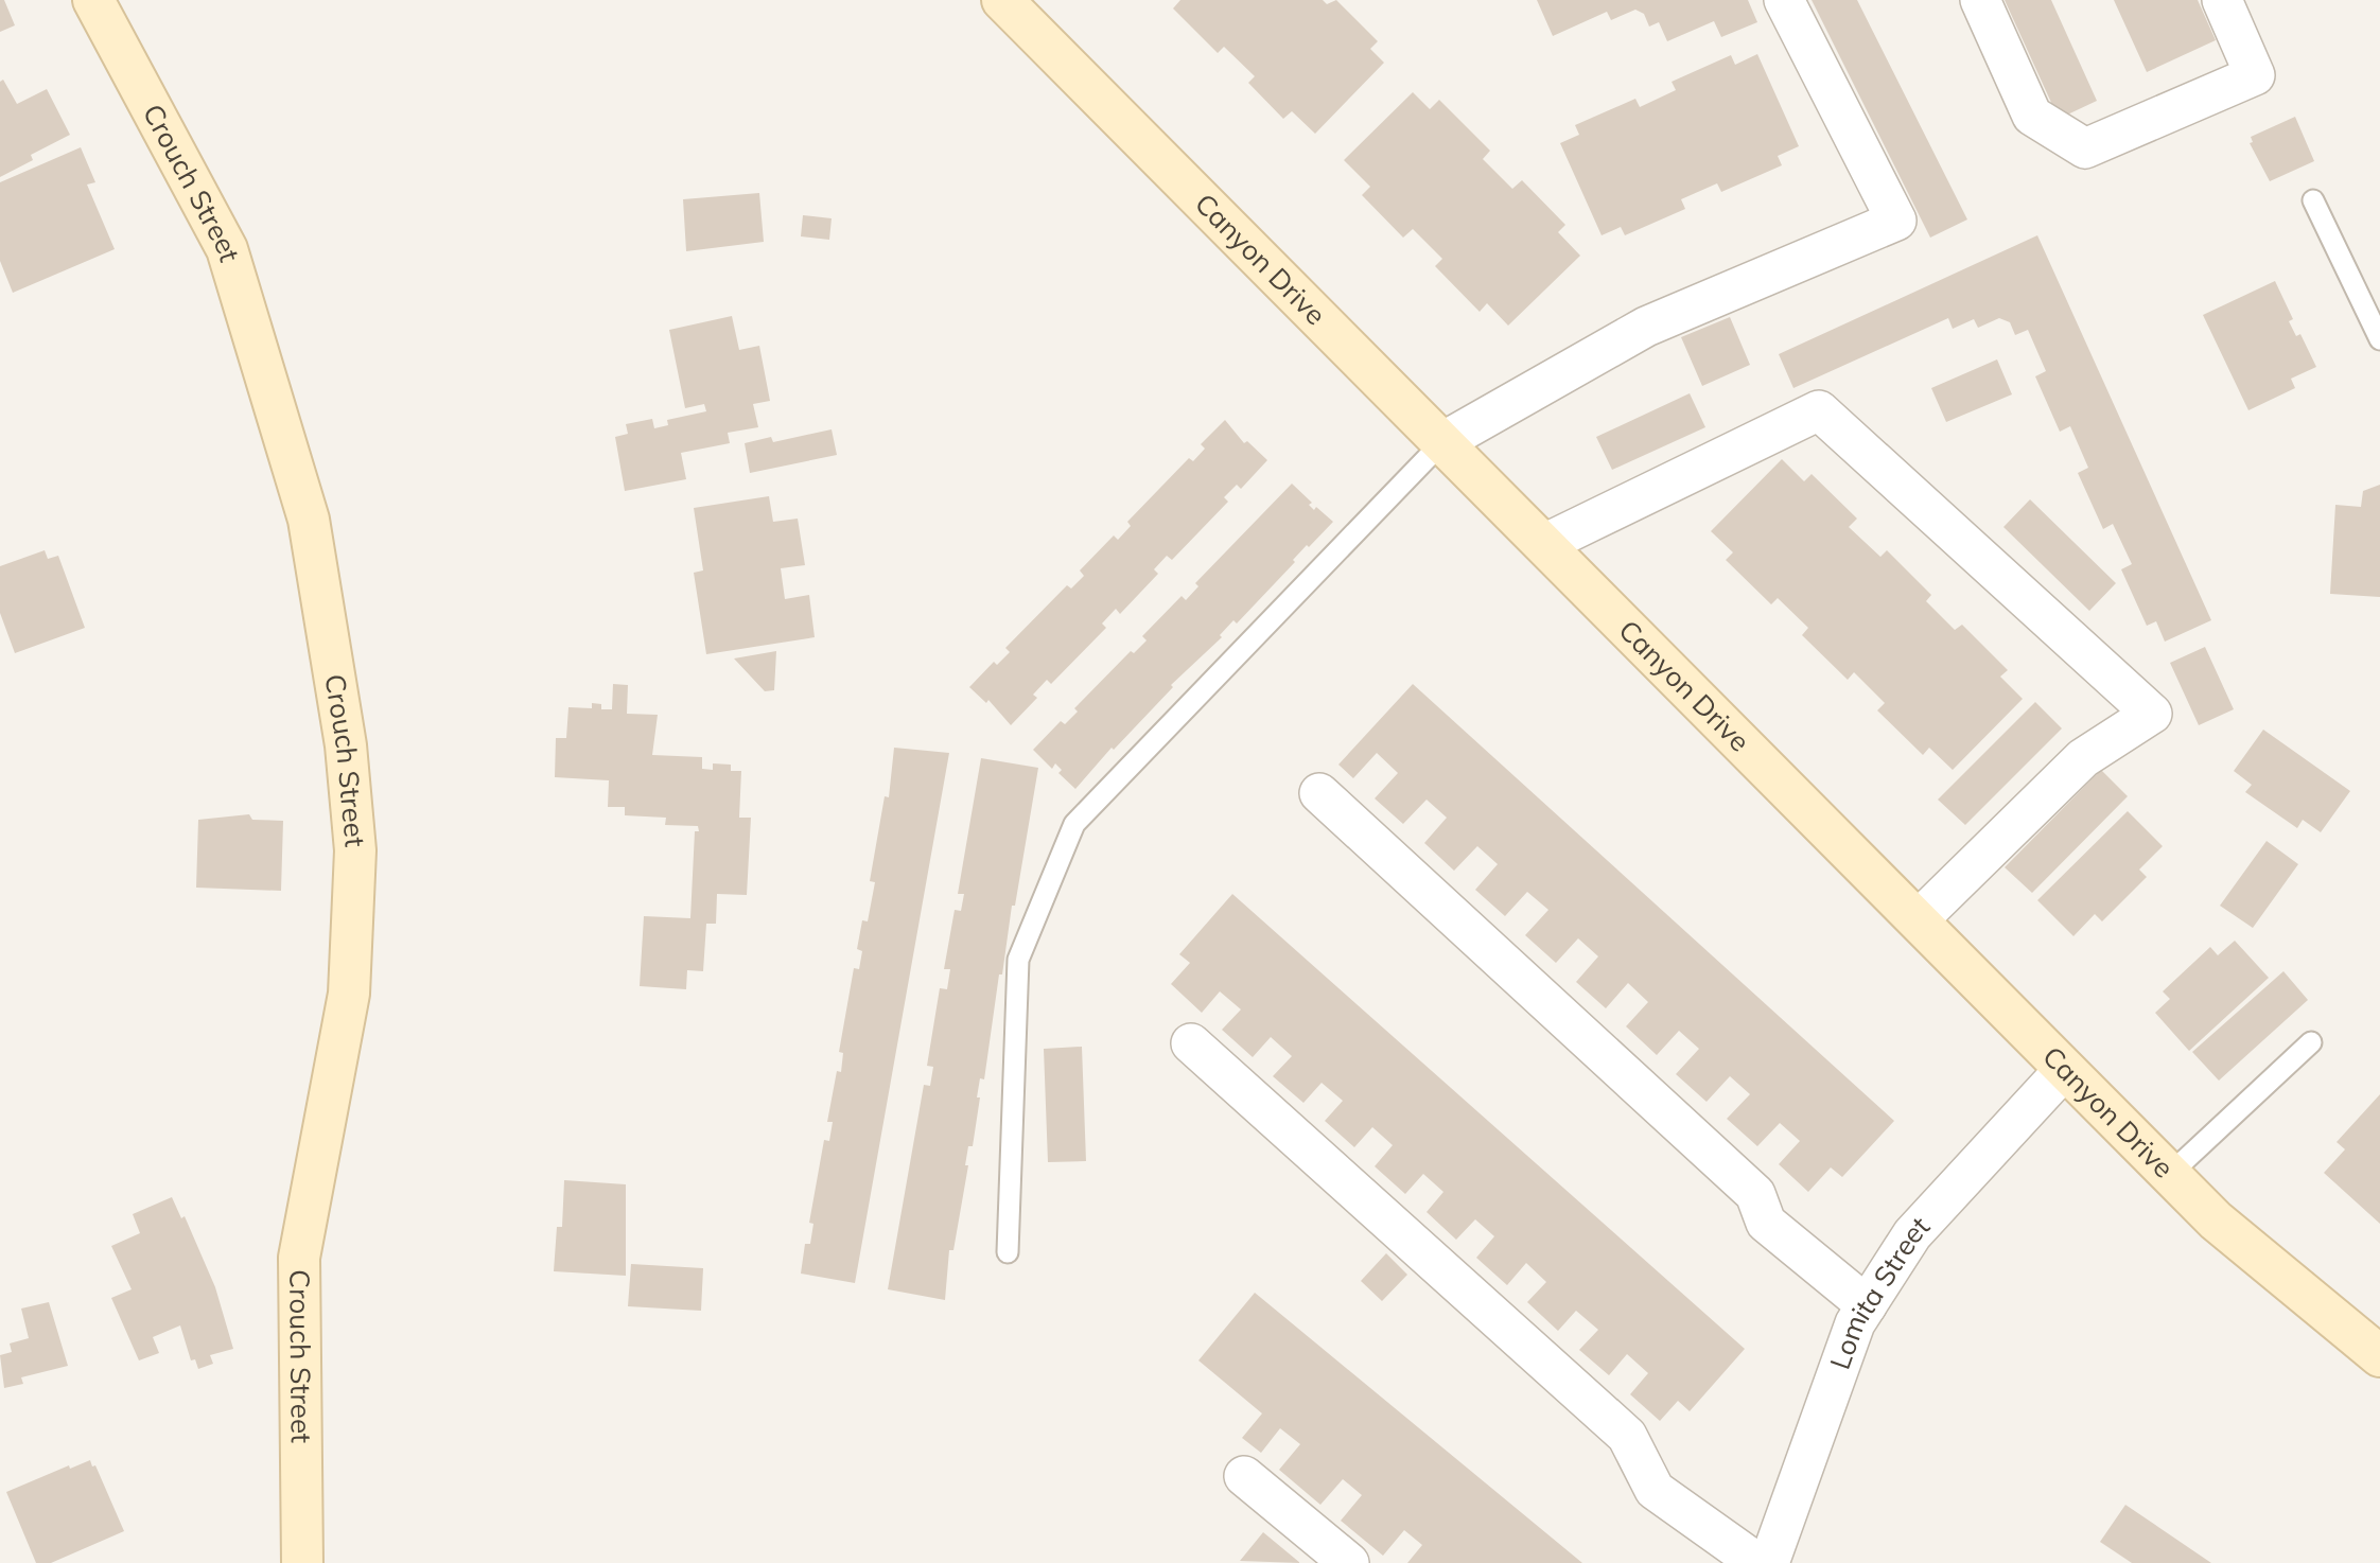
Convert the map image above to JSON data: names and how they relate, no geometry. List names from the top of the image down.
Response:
{
  "streets": {
    "main road": ["Crouch Street", "Canyon Drive"],
    "street": ["Lomita Street"]
  },
  "crossings": [
    ["Canyon Drive", "Lomita Street"]
  ]
}
